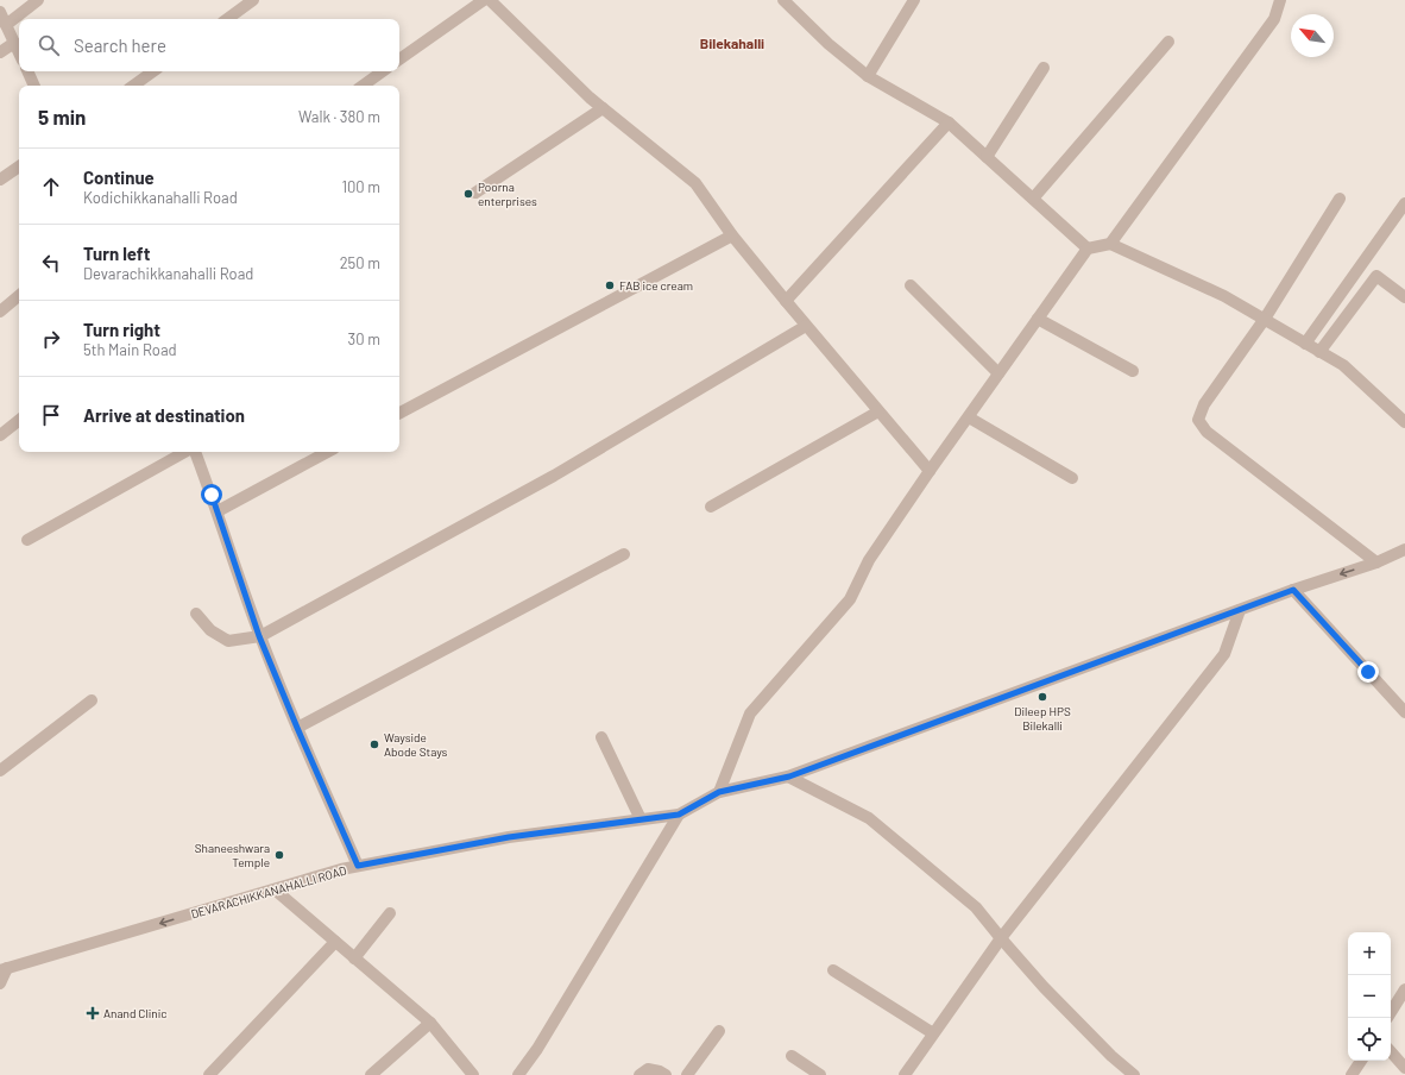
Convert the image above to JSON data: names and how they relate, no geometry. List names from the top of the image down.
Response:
{
  "streets": {
    "street": ["DEVARACHIKKANAHALLI ROAD"]
  },
  "districts": ["Bilekahalli"],
  "places": {
    "other": [
      "Poorna enterprises",
      "FAB ice cream",
      "Dileep HPS Bilekalli",
      "Wayside Abode Stays",
      "Shaneeshwara Temple"
    ],
    "health": ["Anand Clinic"]
  },
  "north": "top left",
  "page": {
    "search": "Search here",
    "heading": ["5 min", "Walk · 380 m"],
    "list": [
      ["Continue", "Kodichikkanahalli Road", "100 m"],
      ["Turn left", "Devarachikkanahalli Road", "250 m"],
      ["Turn right", "5th Main Road", "30 m"],
      "Arrive at destination"
    ],
    "map_buttons": ["+", "−"]
  }
}
